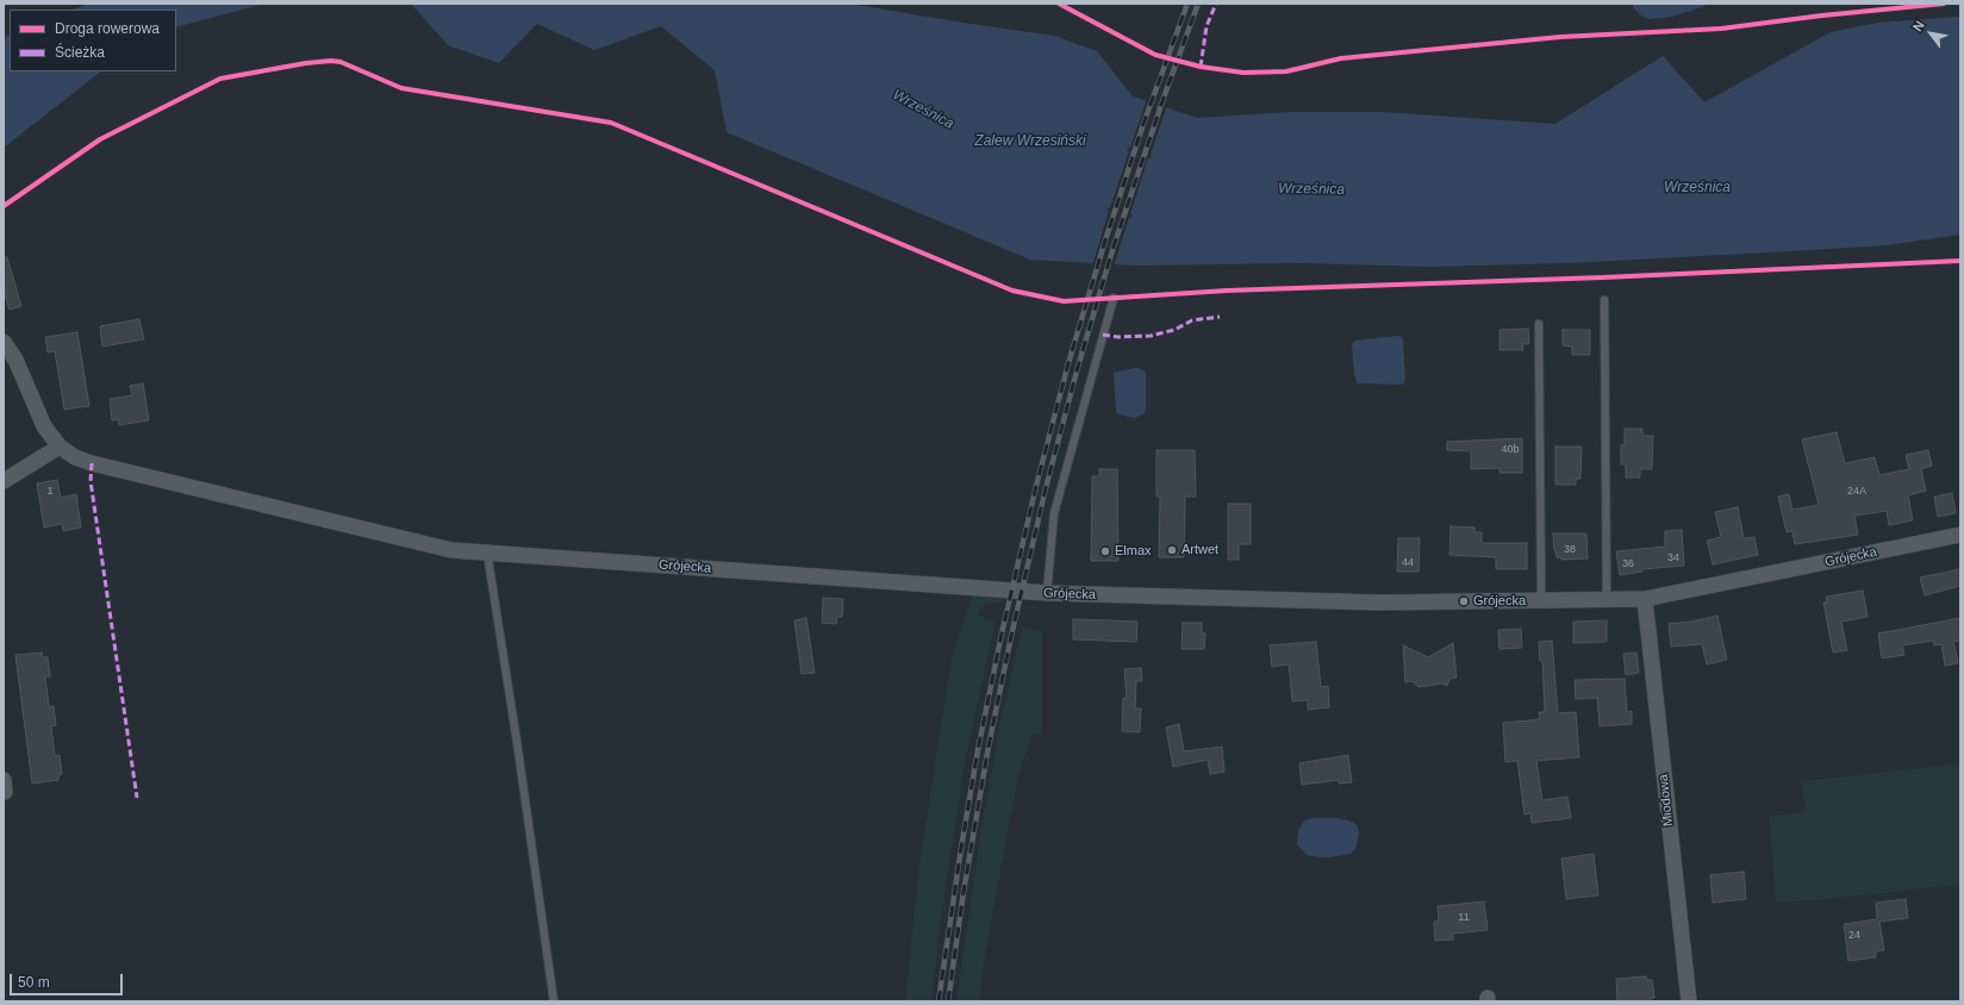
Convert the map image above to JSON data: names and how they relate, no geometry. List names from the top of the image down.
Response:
{
  "streets": {
    "street": ["Grójecka", "Miodowa"]
  },
  "crossings": [
    ["Grójecka", "Miodowa"]
  ],
  "water": ["Wrześnica", "Zalew Wrzesiński"],
  "places": ["Artwet", "Elmax", "Grójecka"],
  "house_numbers": [
    "40b",
    "1",
    "24A",
    "38",
    "34",
    "44",
    "36",
    "11",
    "24"
  ],
  "legend": ["Droga rowerowa", "Ścieżka"],
  "scale_bar": "50 m",
  "north": "top left"
}
